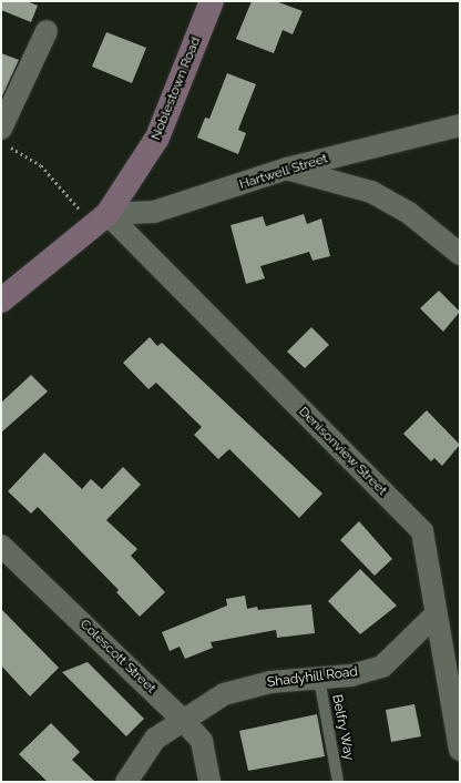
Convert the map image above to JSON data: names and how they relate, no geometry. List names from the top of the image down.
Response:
{
  "streets": {
    "main road": ["Noblestown Road"],
    "street": [
      "Hartwell Street",
      "Denisonview Street",
      "Colescott Street",
      "Shadyhill Road"
    ],
    "lane": ["Belfry Way"]
  },
  "crossings": [
    ["Noblestown Road", "Hartwell Street"],
    ["Noblestown Road", "Denisonview Street"],
    ["Hartwell Street", "Denisonview Street"],
    ["Denisonview Street", "Shadyhill Road"],
    ["Colescott Street", "Shadyhill Road"],
    ["Shadyhill Road", "Belfry Way"]
  ]
}
